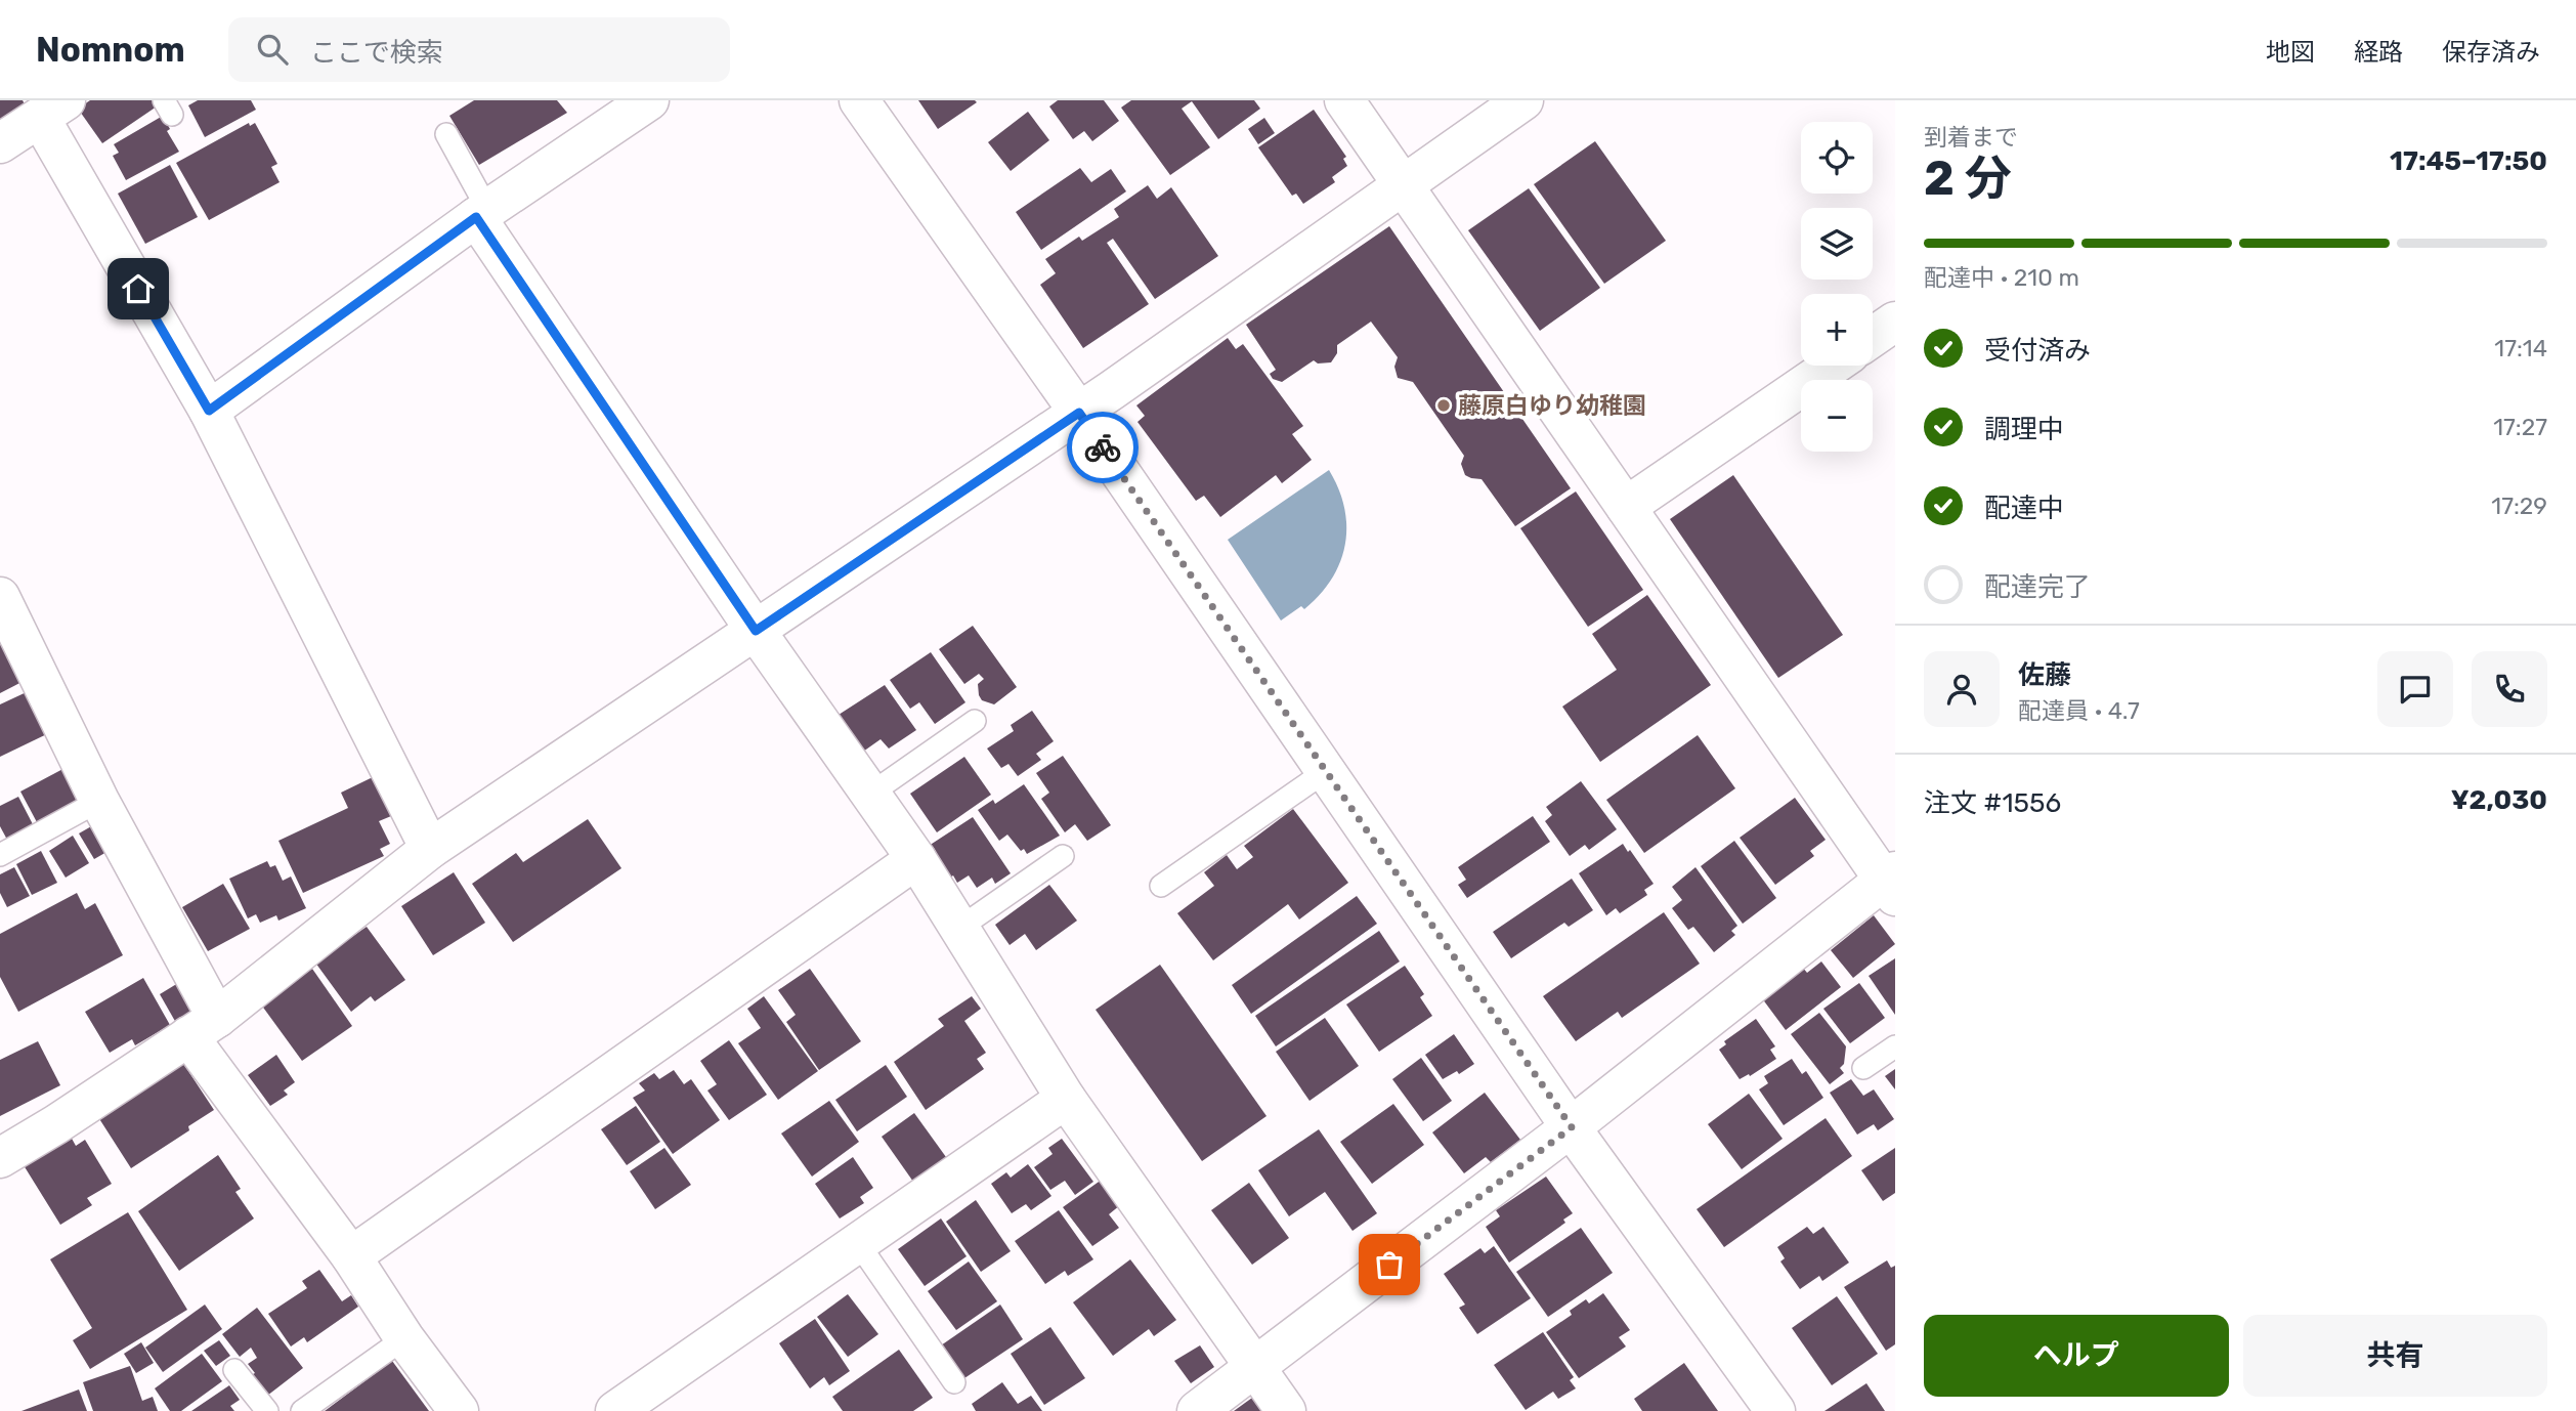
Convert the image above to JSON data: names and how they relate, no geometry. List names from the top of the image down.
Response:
{
  "places": ["藤原白ゆり幼稚園"],
  "page": {
    "header": "Nomnom",
    "search": "ここで検索",
    "nav": ["地図", "経路", "保存済み"],
    "heading": ["2 分", "到着まで", "17:45–17:50"],
    "panel": [
      "佐藤",
      "配達員 · 4.7",
      "注文 #1556",
      "¥2,030"
    ],
    "map_buttons": ["+", "−"],
    "bar": "配達中 · 210 m",
    "list": [
      ["受付済み", "17:14"],
      ["調理中", "17:27"],
      ["配達中", "17:29"],
      "配達完了"
    ],
    "buttons": ["ヘルプ", "共有"]
  }
}
